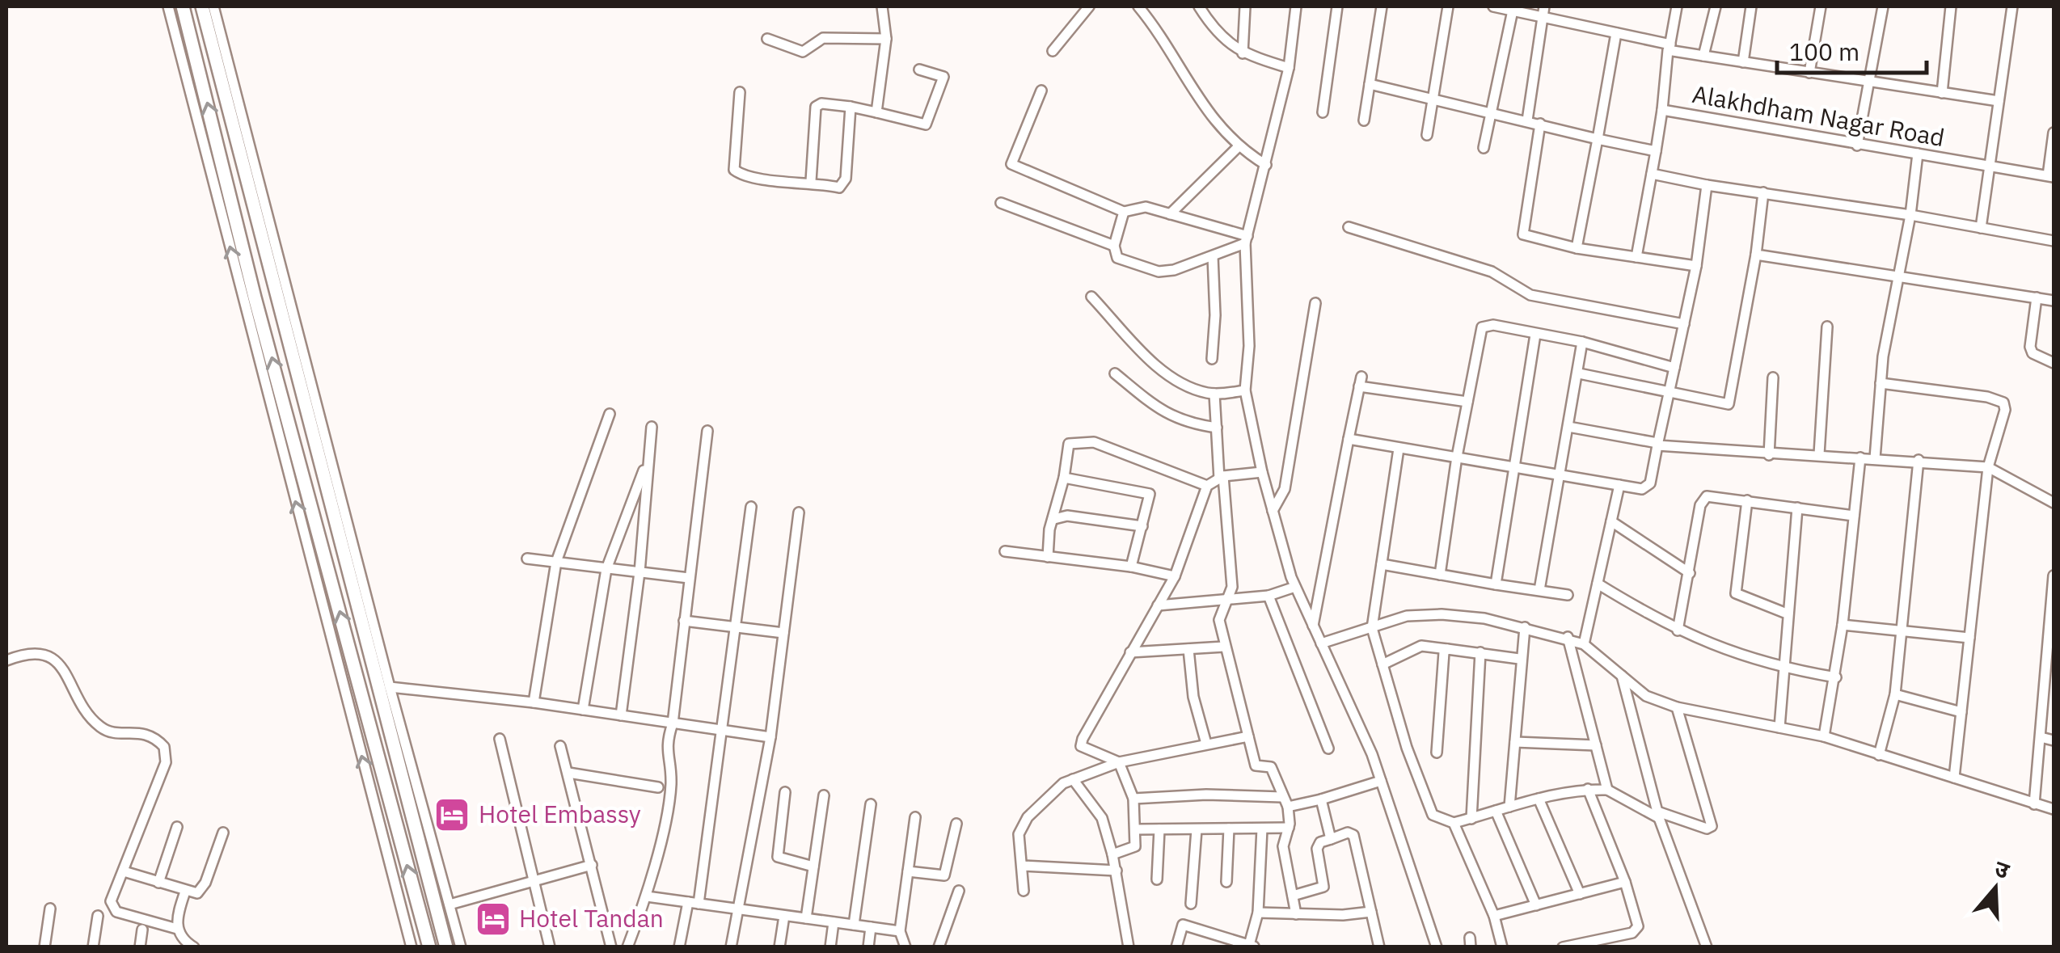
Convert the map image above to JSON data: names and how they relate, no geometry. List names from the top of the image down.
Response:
{
  "streets": {
    "street": ["Alakhdham Nagar Road"]
  },
  "places": {
    "hotel": ["Hotel Embassy", "Hotel Tandan"]
  },
  "scale_bar": "100 m",
  "north": "top"
}
